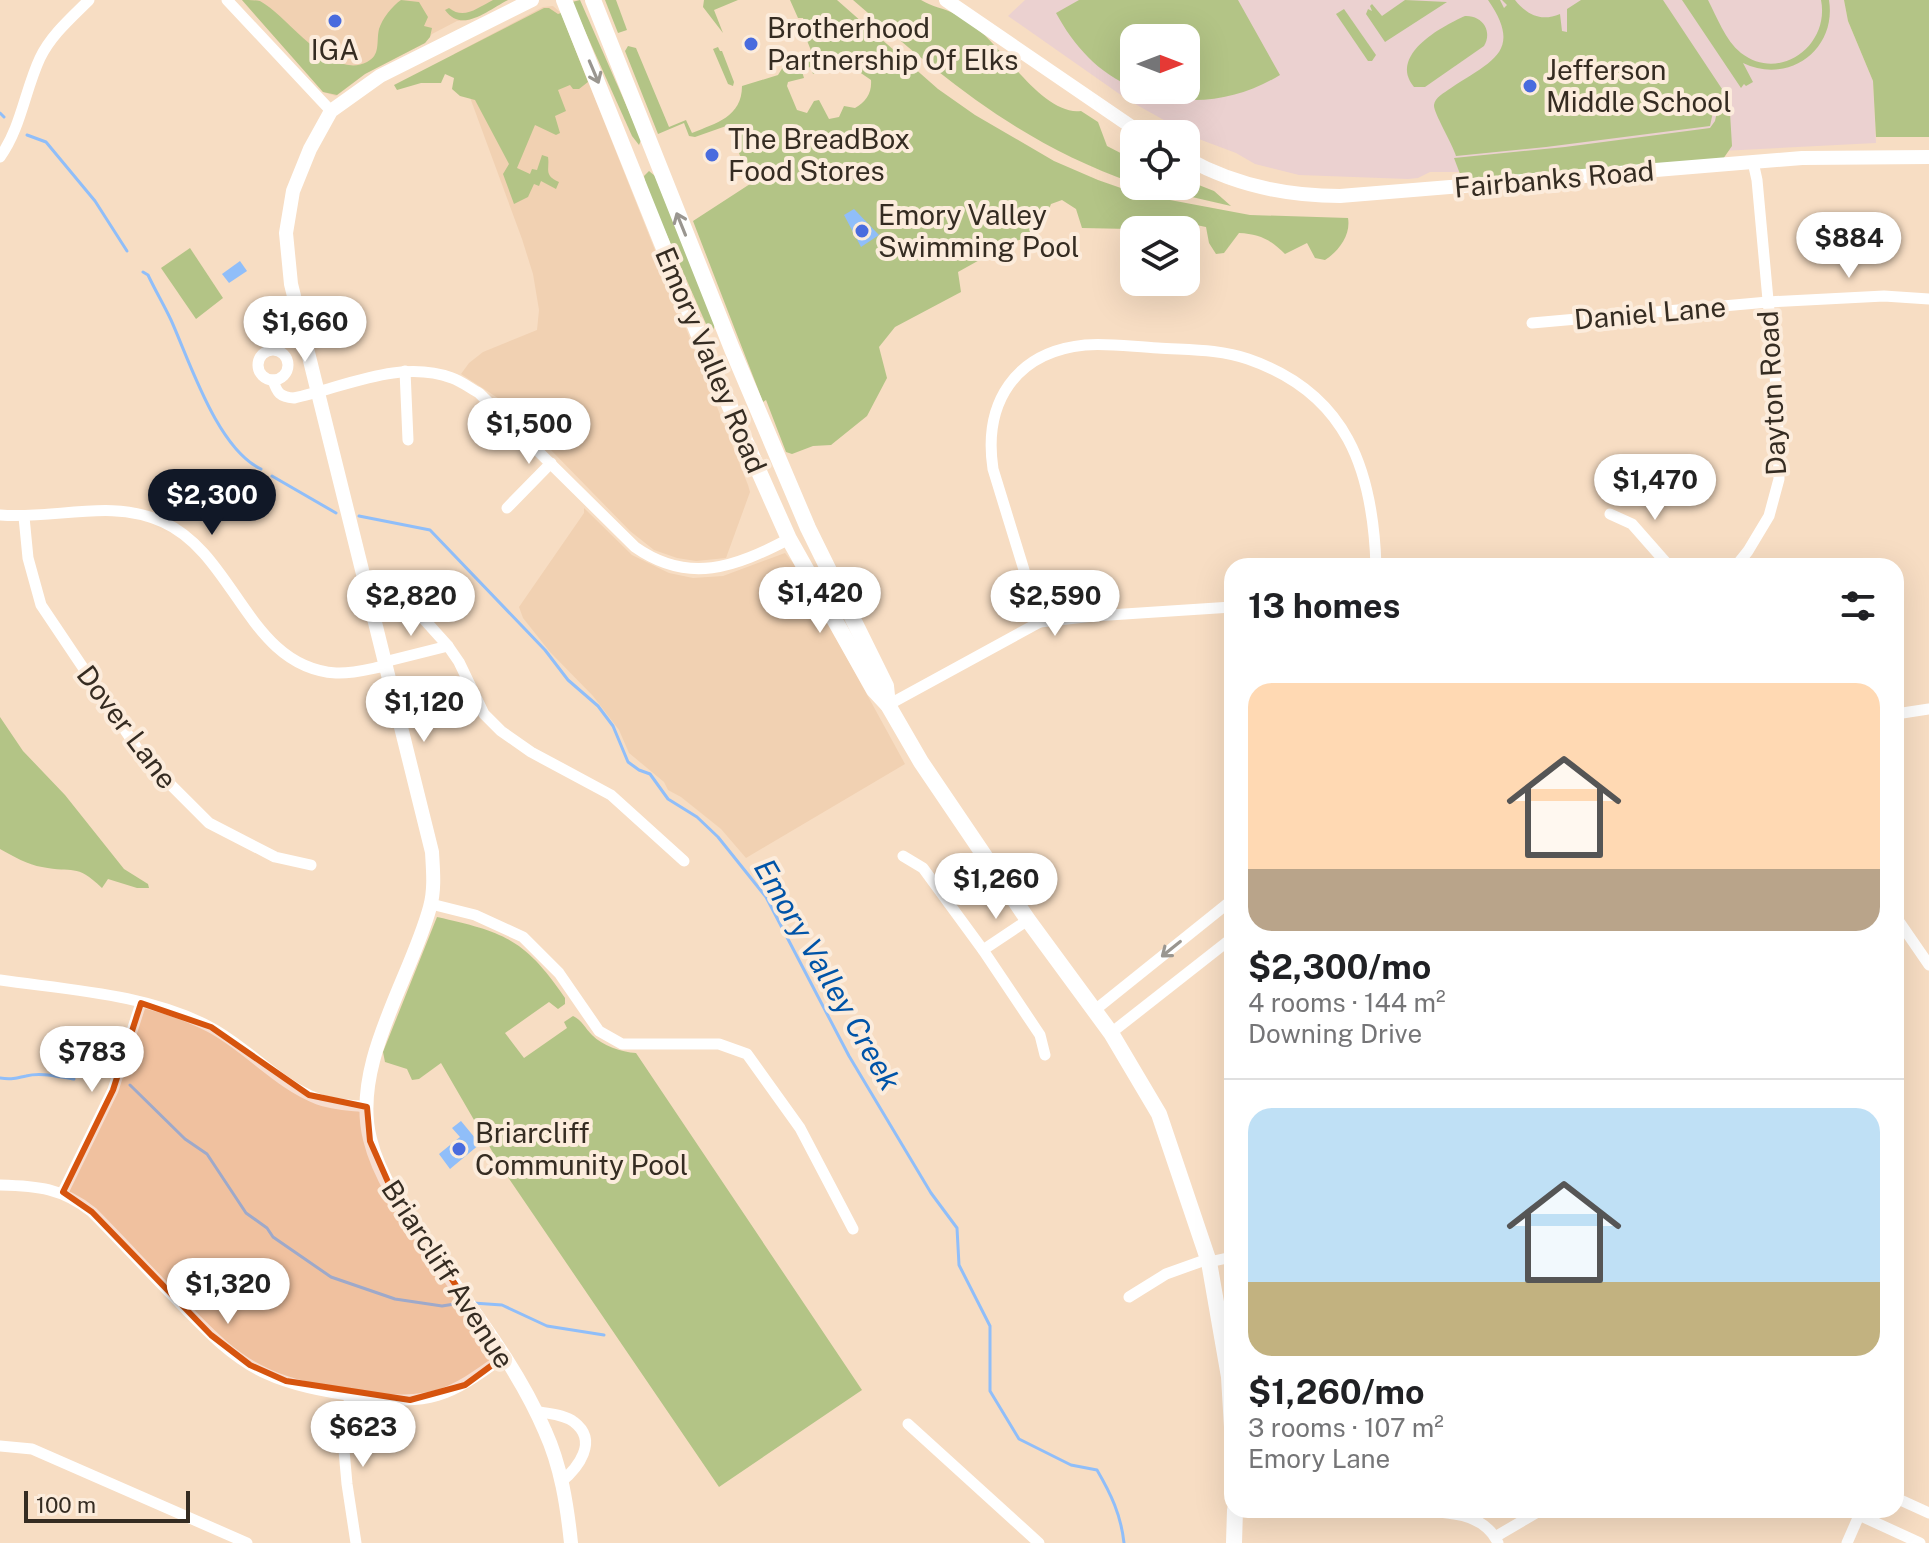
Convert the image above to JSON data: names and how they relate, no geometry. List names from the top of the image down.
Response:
{
  "streets": {
    "main road": ["Emory Valley Road"],
    "street": [
      "Fairbanks Road",
      "Daniel Lane",
      "Dayton Road",
      "Dover Lane",
      "Briarcliff Avenue"
    ]
  },
  "crossings": [
    ["Fairbanks Road", "Dayton Road"],
    ["Daniel Lane", "Dayton Road"]
  ],
  "water": ["Emory Valley Creek"],
  "places": [
    "IGA",
    "Brotherhood Partnership Of Elks",
    "Jefferson Middle School",
    "The BreadBox Food Stores",
    "Emory Valley Swimming Pool",
    "Briarcliff Community Pool"
  ],
  "scale_bar": "100 m",
  "north": "right",
  "page": {
    "price": [
      "$884",
      "$1,660",
      "$1,500",
      "$1,470",
      "$2,300",
      "$1,420",
      "$2,820",
      "$2,590",
      "$1,120",
      "$1,260",
      "$783",
      "$1,320",
      "$623"
    ],
    "heading": "13 homes",
    "list": [
      {
        "name": "$2,300/mo",
        "note": "4 rooms · 144 m² · Downing Drive"
      },
      {
        "name": "$1,260/mo",
        "note": "3 rooms · 107 m² · Emory Lane"
      }
    ],
    "scale": "100 m"
  }
}
